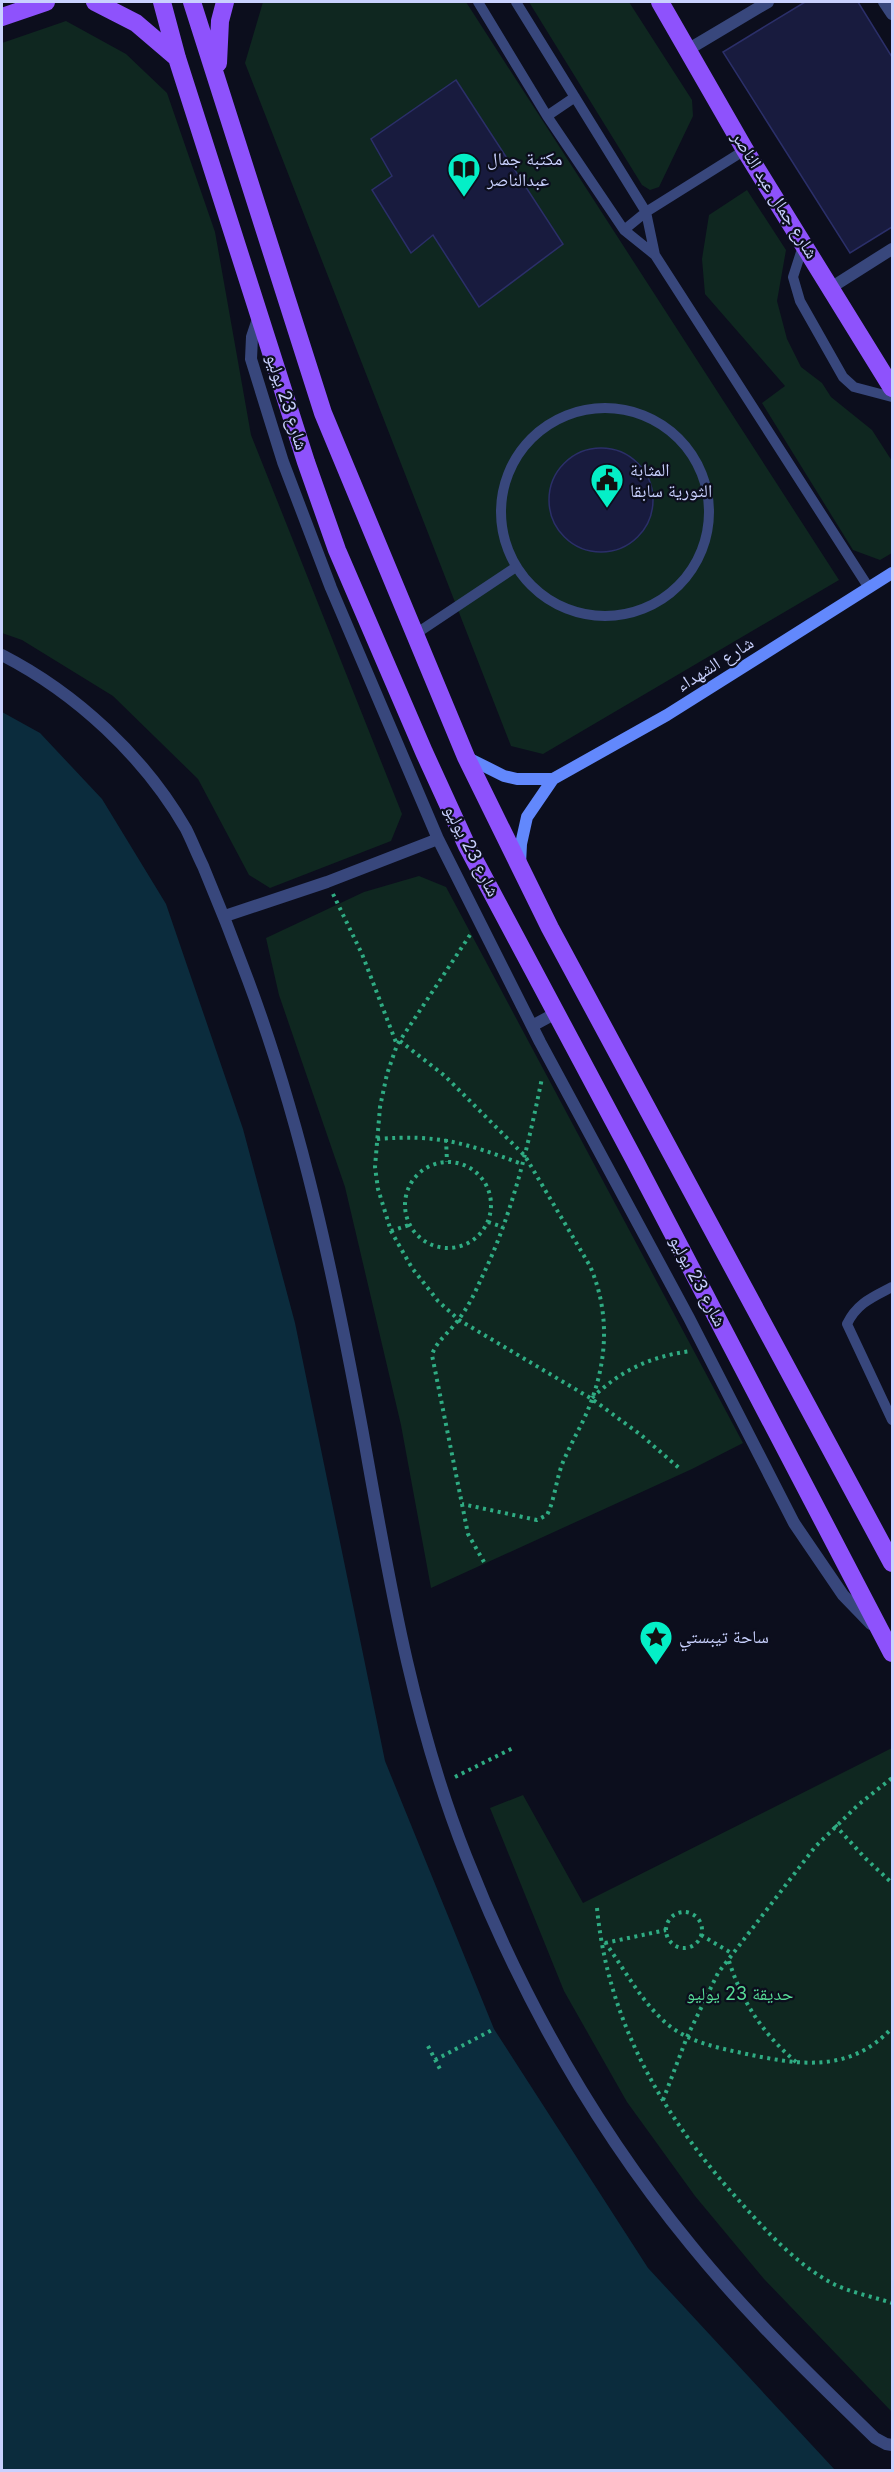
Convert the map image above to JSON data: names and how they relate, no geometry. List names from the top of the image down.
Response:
{
  "streets": {
    "main road": ["شارع جمال عبد الناصر", "شارع 23 يوليو"],
    "street": ["شارع الشهداء"]
  },
  "crossings": [
    ["شارع 23 يوليو", "شارع الشهداء"]
  ],
  "parks": ["حديقة 23 يوليو"],
  "places": {
    "library": ["مكتبة جمال عبدالناصر"],
    "public building": ["المثابة الثورية سابقا"],
    "place": ["ساحة تيبستي"]
  }
}
